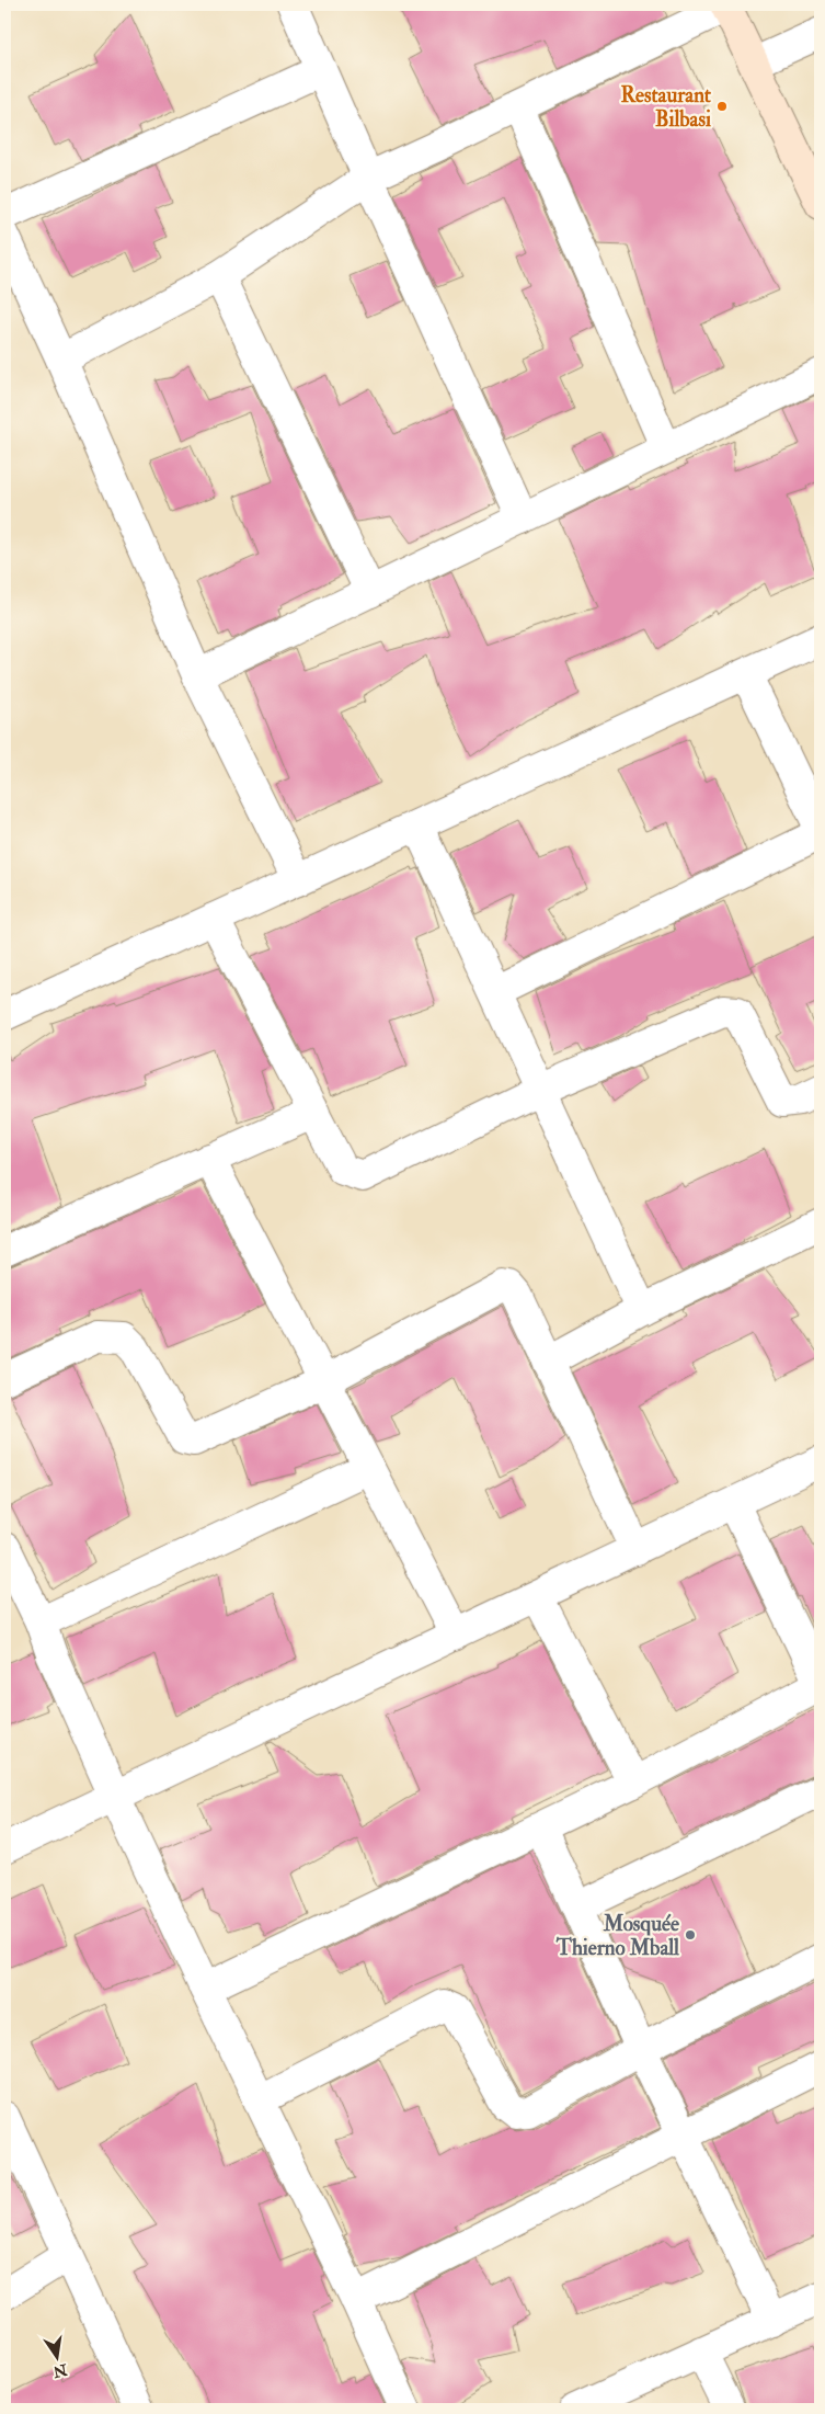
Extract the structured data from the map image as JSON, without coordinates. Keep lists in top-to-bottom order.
{
  "places": ["Restaurant Bilbasi", "Mosquée Thierno Mball"],
  "north": "bottom"
}
